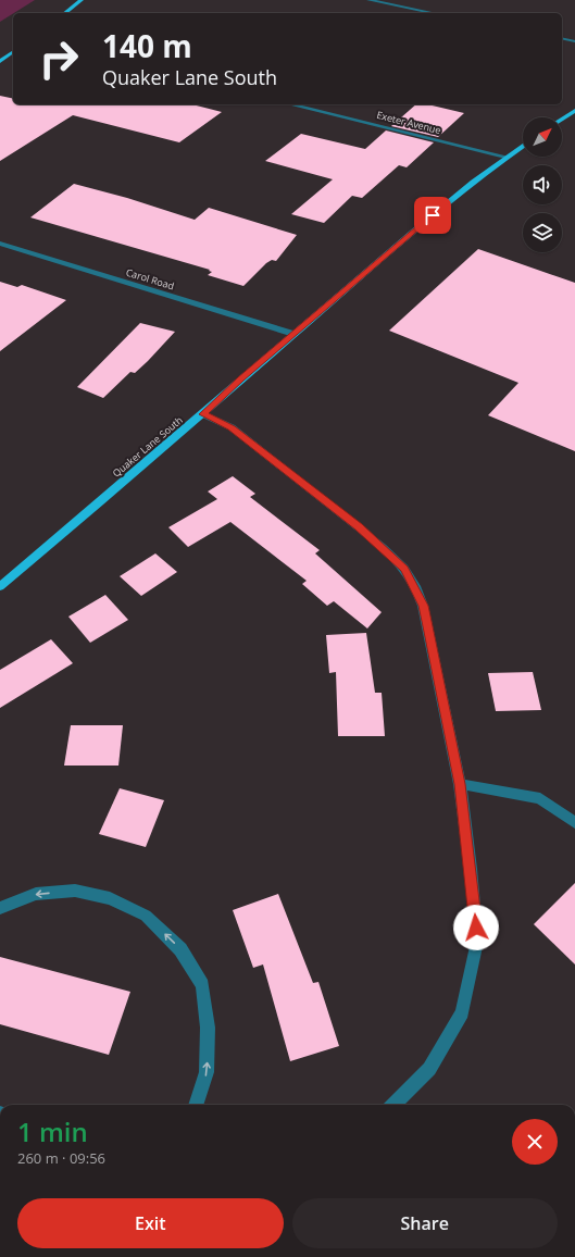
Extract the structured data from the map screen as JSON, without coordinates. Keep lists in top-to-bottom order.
{
  "streets": {
    "main road": ["Quaker Lane South"],
    "street": ["Exeter Avenue", "Carol Road"]
  },
  "crossings": [
    ["Exeter Avenue", "Quaker Lane South"],
    ["Carol Road", "Quaker Lane South"]
  ],
  "north": "top right",
  "page": {
    "turn": ["140 m", "Quaker Lane South"],
    "heading": ["1 min", "260 m · 09:56"],
    "buttons": ["Exit", "Share"]
  }
}
